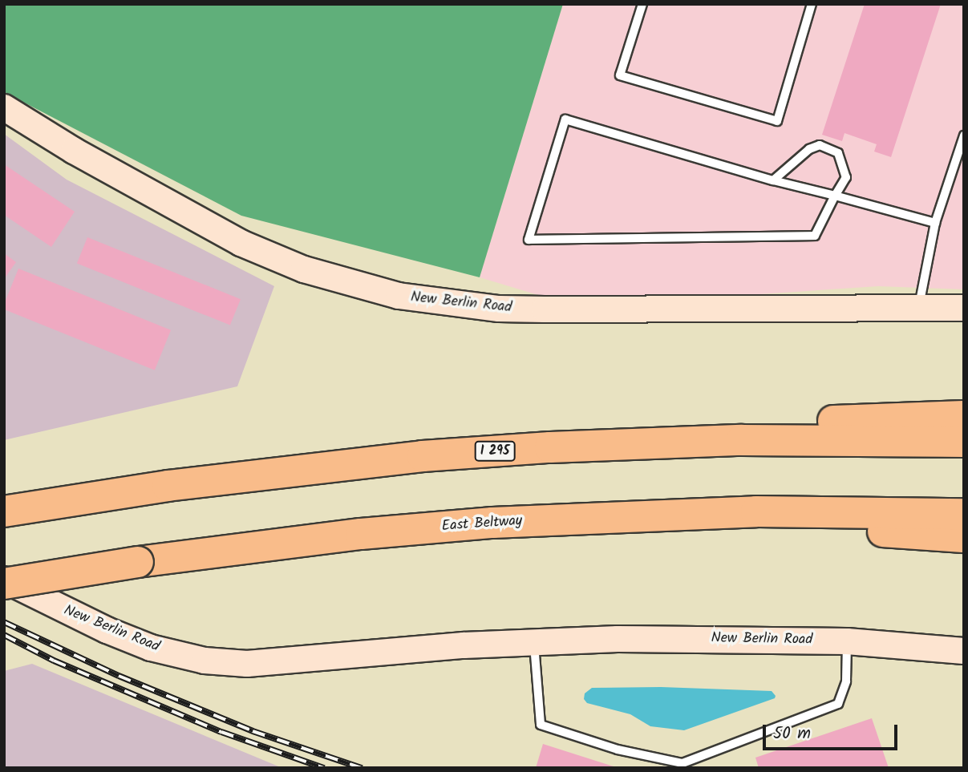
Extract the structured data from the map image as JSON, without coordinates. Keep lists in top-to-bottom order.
{
  "streets": {
    "highway": ["I 295", "East Beltway"],
    "street": ["New Berlin Road"]
  },
  "crossings": [
    ["New Berlin Road", "East Beltway"]
  ],
  "scale_bar": "50 m"
}
